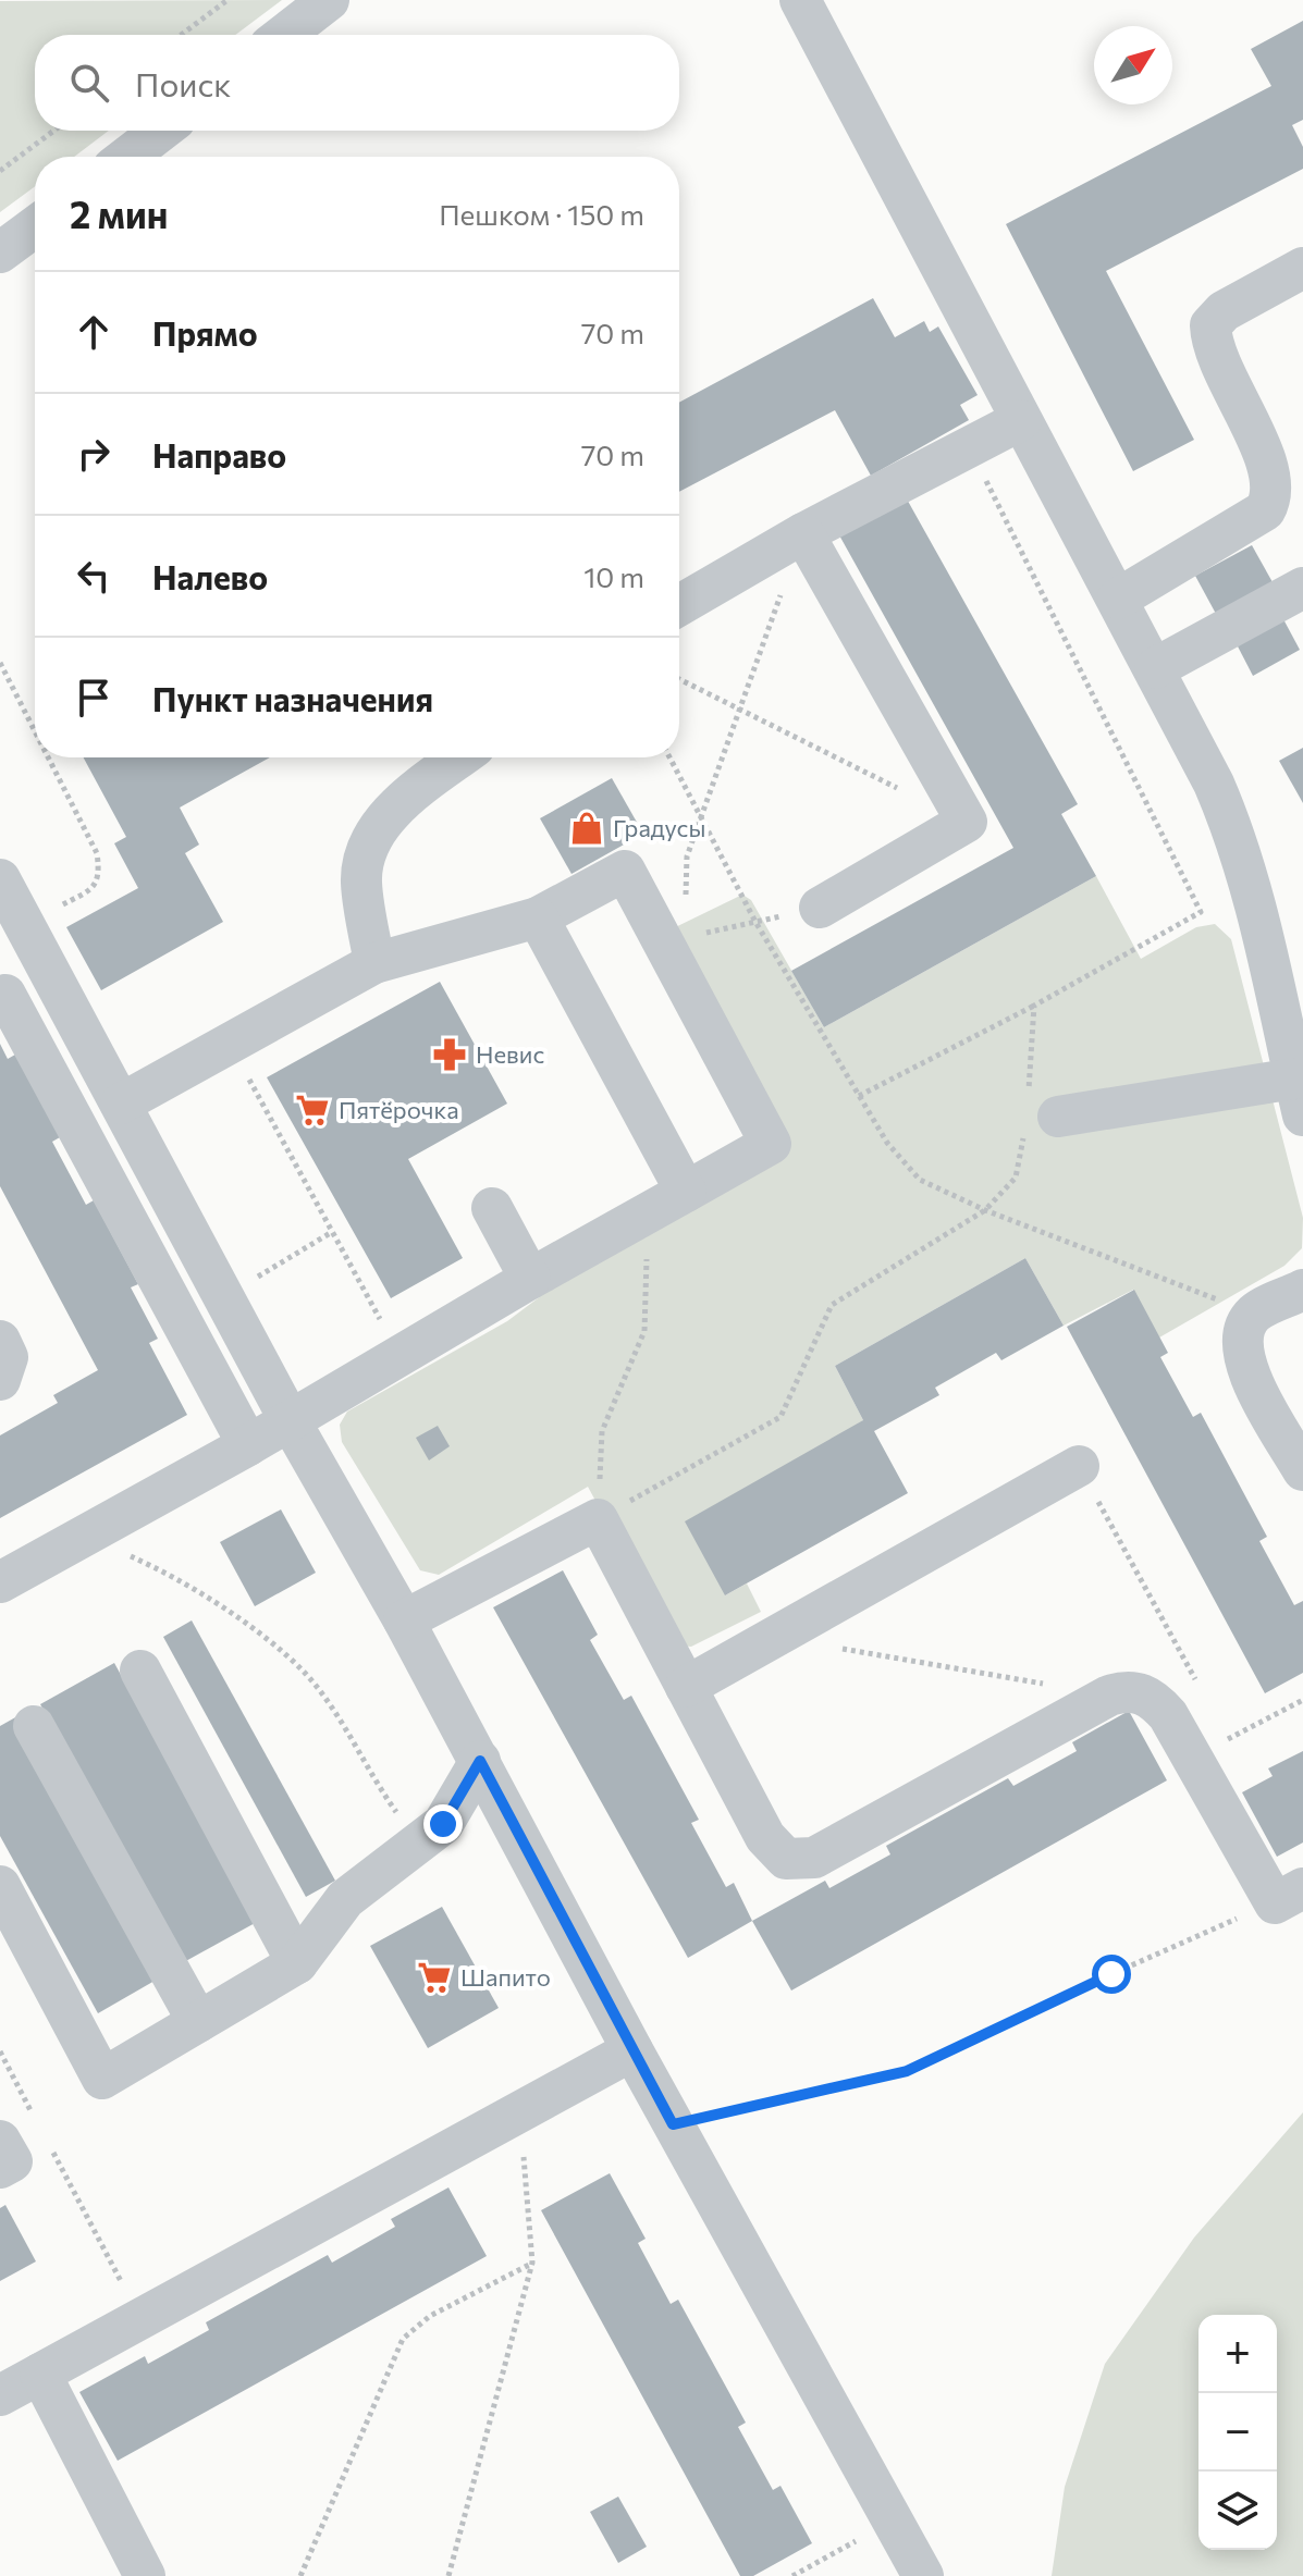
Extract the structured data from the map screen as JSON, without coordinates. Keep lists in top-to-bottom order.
{
  "places": {
    "shop": ["Градусы"],
    "pharmacy": ["Невис"],
    "supermarket": ["Пятёрочка", "Шапито"]
  },
  "north": "top right",
  "page": {
    "search": "Поиск",
    "heading": ["2 мин", "Пешком · 150 m"],
    "list": [
      ["Прямо", "70 m"],
      ["Направо", "70 m"],
      ["Налево", "10 m"],
      "Пункт назначения"
    ],
    "map_buttons": ["+", "−"]
  }
}
